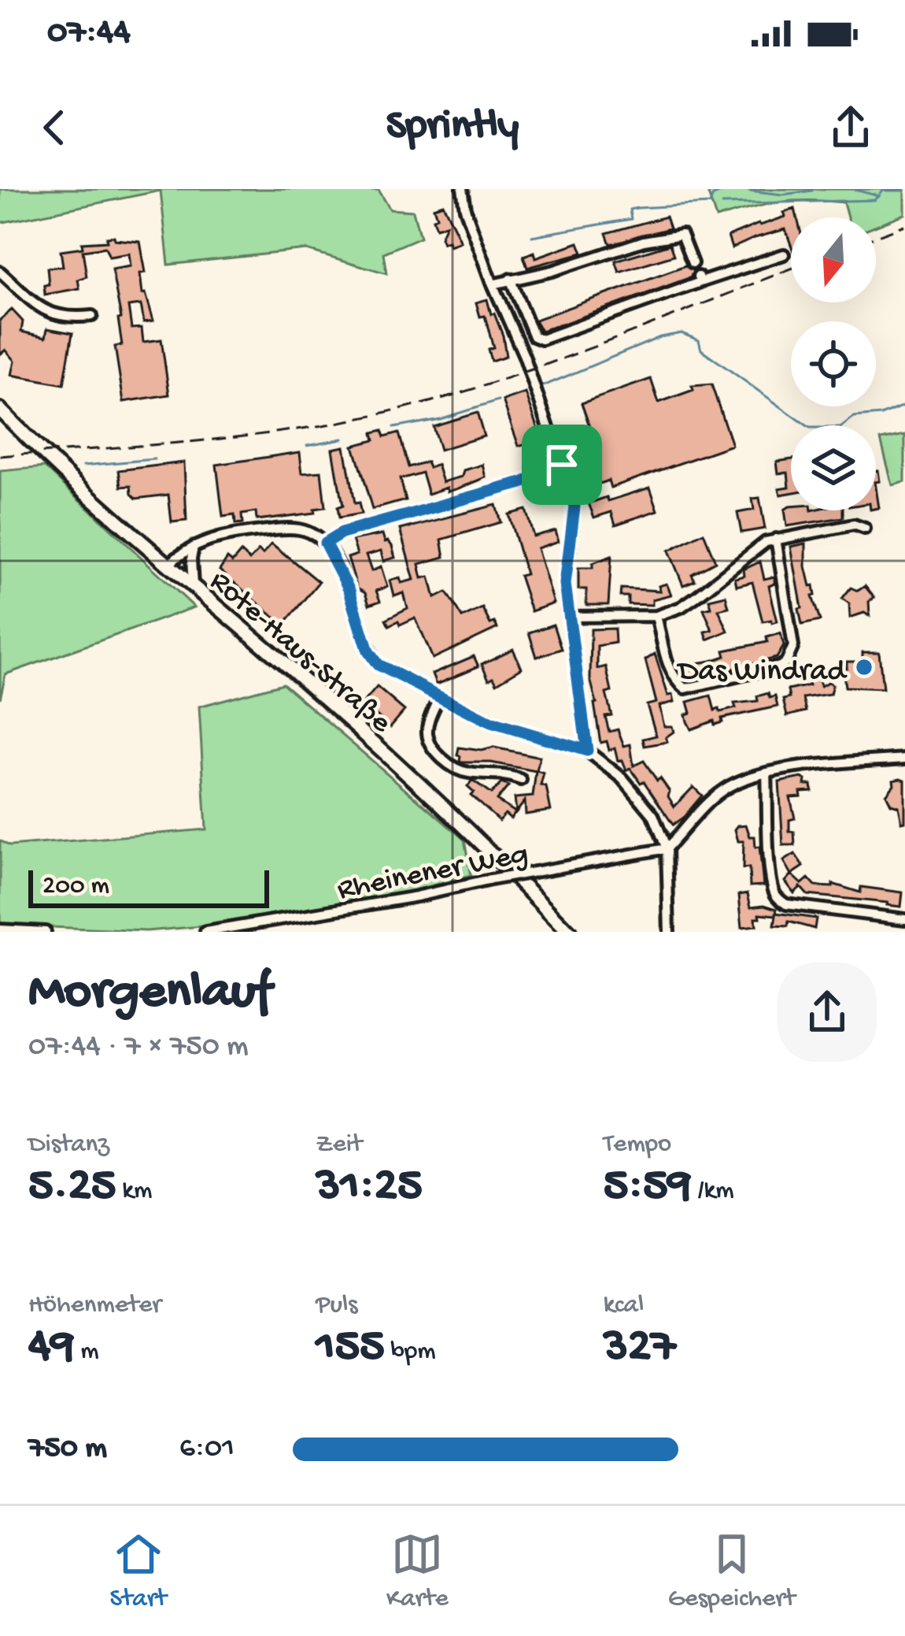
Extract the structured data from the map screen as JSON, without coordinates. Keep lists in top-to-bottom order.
{
  "streets": {
    "main road": ["Rote-Haus-Straße"],
    "street": ["Rheinener Weg"]
  },
  "places": ["Das Windrad"],
  "scale_bar": "200 m",
  "north": "bottom",
  "page": {
    "status": "07:44",
    "header": "Sprintly",
    "scale": "200 m",
    "heading": ["Morgenlauf", "07:44 · 7 × 750 m"],
    "stats": [
      ["Distanz", "5.25 km"],
      ["Zeit", "31:25"],
      ["Tempo", "5:59 /km"],
      ["Höhenmeter", "49 m"],
      ["Puls", "155 bpm"],
      ["kcal", "327"]
    ],
    "list": [
      {
        "name": "750 m",
        "note": "6:01"
      }
    ],
    "tabs": ["Start", "Karte", "Gespeichert"]
  }
}
